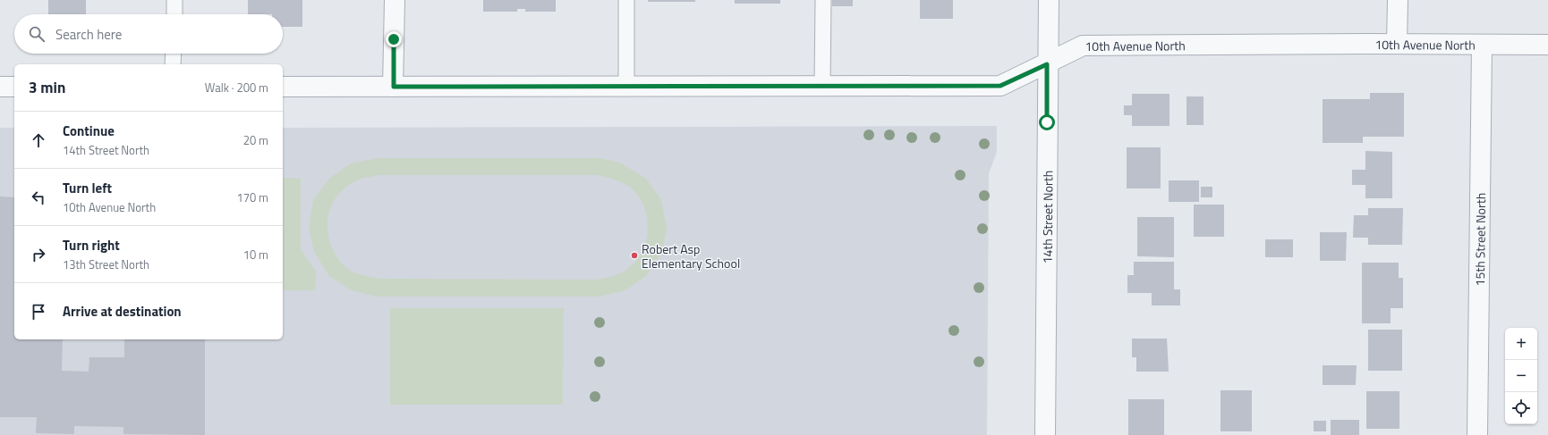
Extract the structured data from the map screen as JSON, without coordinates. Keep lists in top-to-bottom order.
{
  "streets": {
    "street": ["10th Avenue North", "14th Street North", "15th Street North"]
  },
  "crossings": [
    ["10th Avenue North", "14th Street North"],
    ["10th Avenue North", "15th Street North"]
  ],
  "places": ["Robert Asp Elementary School"],
  "page": {
    "search": "Search here",
    "heading": ["3 min", "Walk · 200 m"],
    "list": [
      ["Continue", "14th Street North", "20 m"],
      ["Turn left", "10th Avenue North", "170 m"],
      ["Turn right", "13th Street North", "10 m"],
      "Arrive at destination"
    ],
    "map_buttons": ["+", "−"]
  }
}
